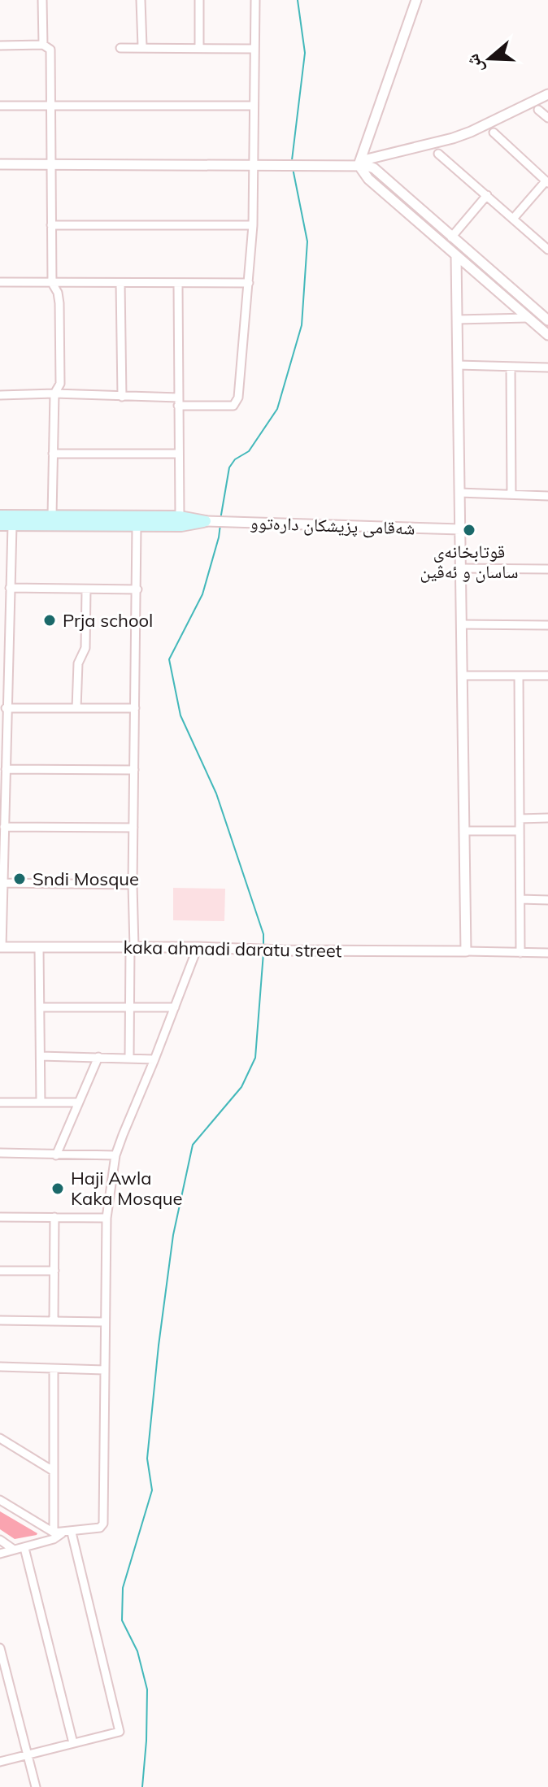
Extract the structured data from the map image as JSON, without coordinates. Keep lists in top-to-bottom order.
{
  "streets": {
    "main road": ["شەقامی پزیشکان دارەتوو"],
    "street": ["kaka ahmadi daratu street"]
  },
  "places": [
    "قوتابخانەی ساسان و ئەڤین",
    "Prja school",
    "Sndi Mosque",
    "Haji Awla Kaka Mosque"
  ],
  "north": "left"
}
